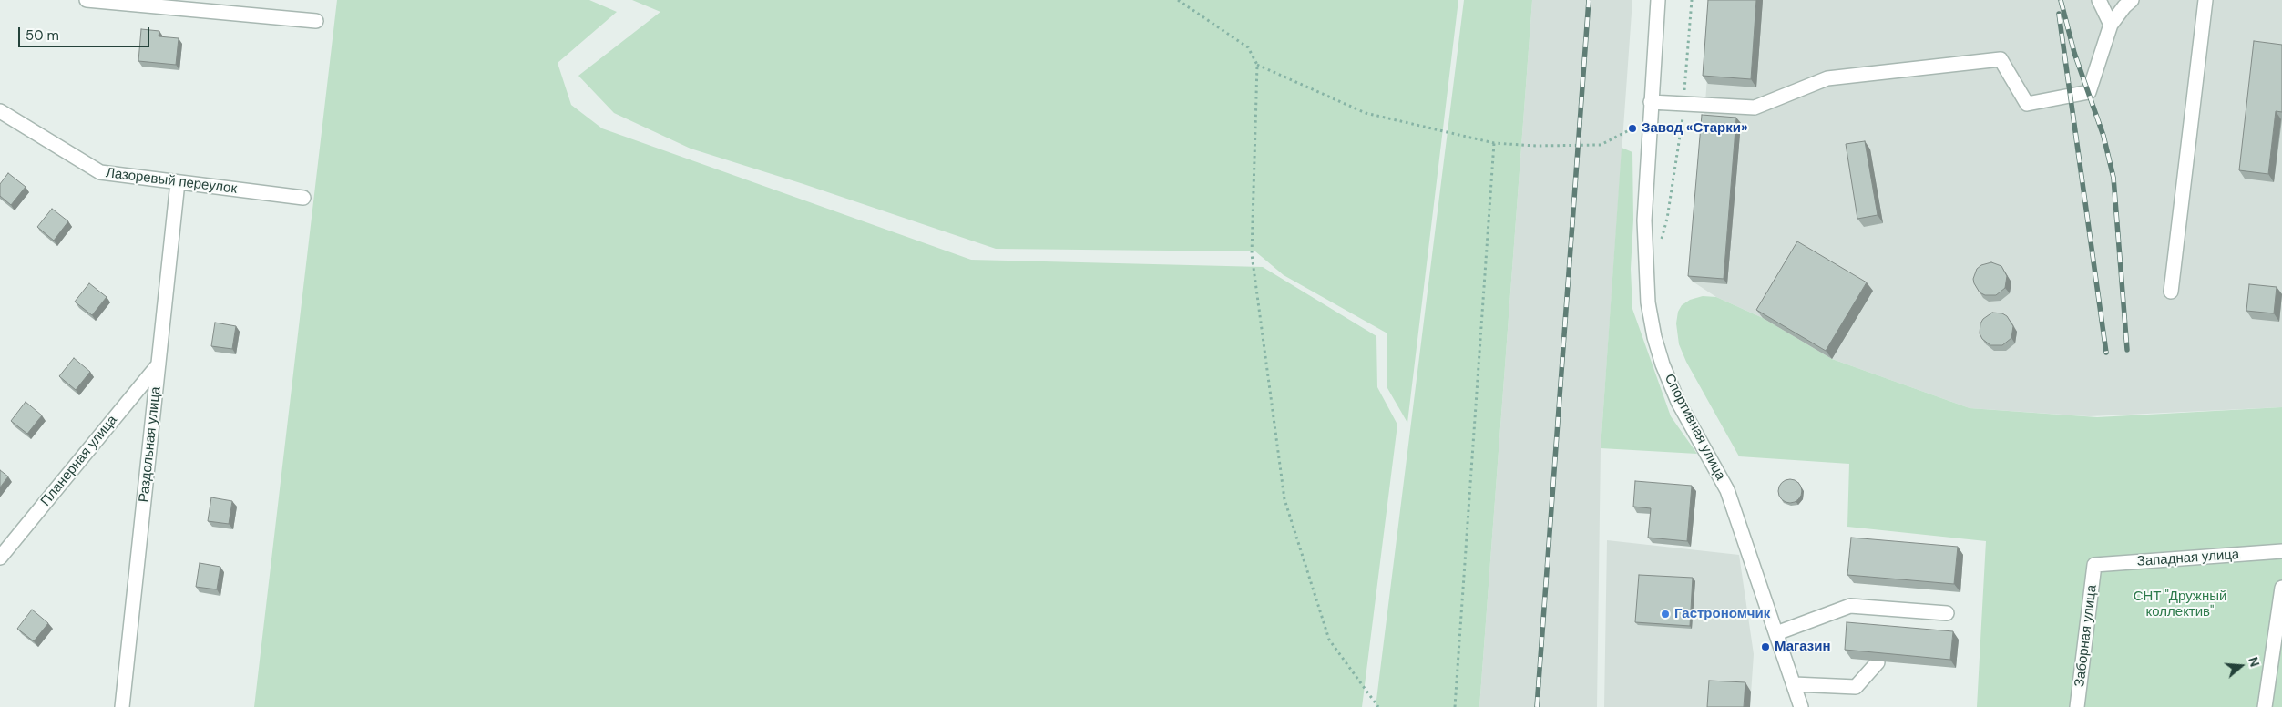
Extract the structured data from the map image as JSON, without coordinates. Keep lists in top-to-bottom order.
{
  "streets": {
    "street": [
      "Лазоревый переулок",
      "Спортивная улица",
      "Раздольная улица",
      "Планерная улица",
      "Западная улица",
      "Заборная улица"
    ]
  },
  "crossings": [
    ["Лазоревый переулок", "Раздольная улица"],
    ["Раздольная улица", "Планерная улица"],
    ["Западная улица", "Заборная улица"]
  ],
  "parks": ["СНТ \"Дружный коллектив\""],
  "places": ["Завод «Старки»", "Гастрономчик", "Магазин"],
  "scale_bar": "50 m",
  "north": "right"
}
